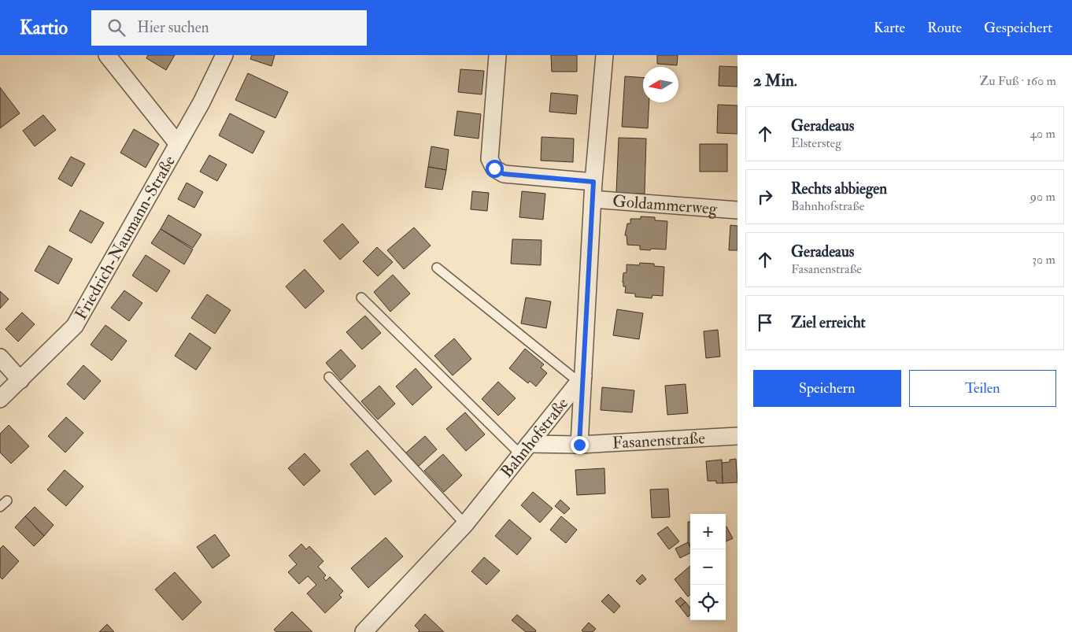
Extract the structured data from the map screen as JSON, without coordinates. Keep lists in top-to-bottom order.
{
  "streets": {
    "street": [
      "Goldammerweg",
      "Friedrich-Naumann-Straße",
      "Bahnhofstraße",
      "Fasanenstraße"
    ]
  },
  "crossings": [
    ["Bahnhofstraße", "Fasanenstraße"]
  ],
  "north": "left",
  "page": {
    "header": "Kartio",
    "search": "Hier suchen",
    "nav": ["Karte", "Route", "Gespeichert"],
    "heading": ["2 Min.", "Zu Fuß · 160 m"],
    "list": [
      ["Geradeaus", "Elstersteg", "40 m"],
      ["Rechts abbiegen", "Bahnhofstraße", "90 m"],
      ["Geradeaus", "Fasanenstraße", "30 m"],
      "Ziel erreicht"
    ],
    "buttons": ["Speichern", "Teilen"],
    "map_buttons": ["+", "−"]
  }
}
